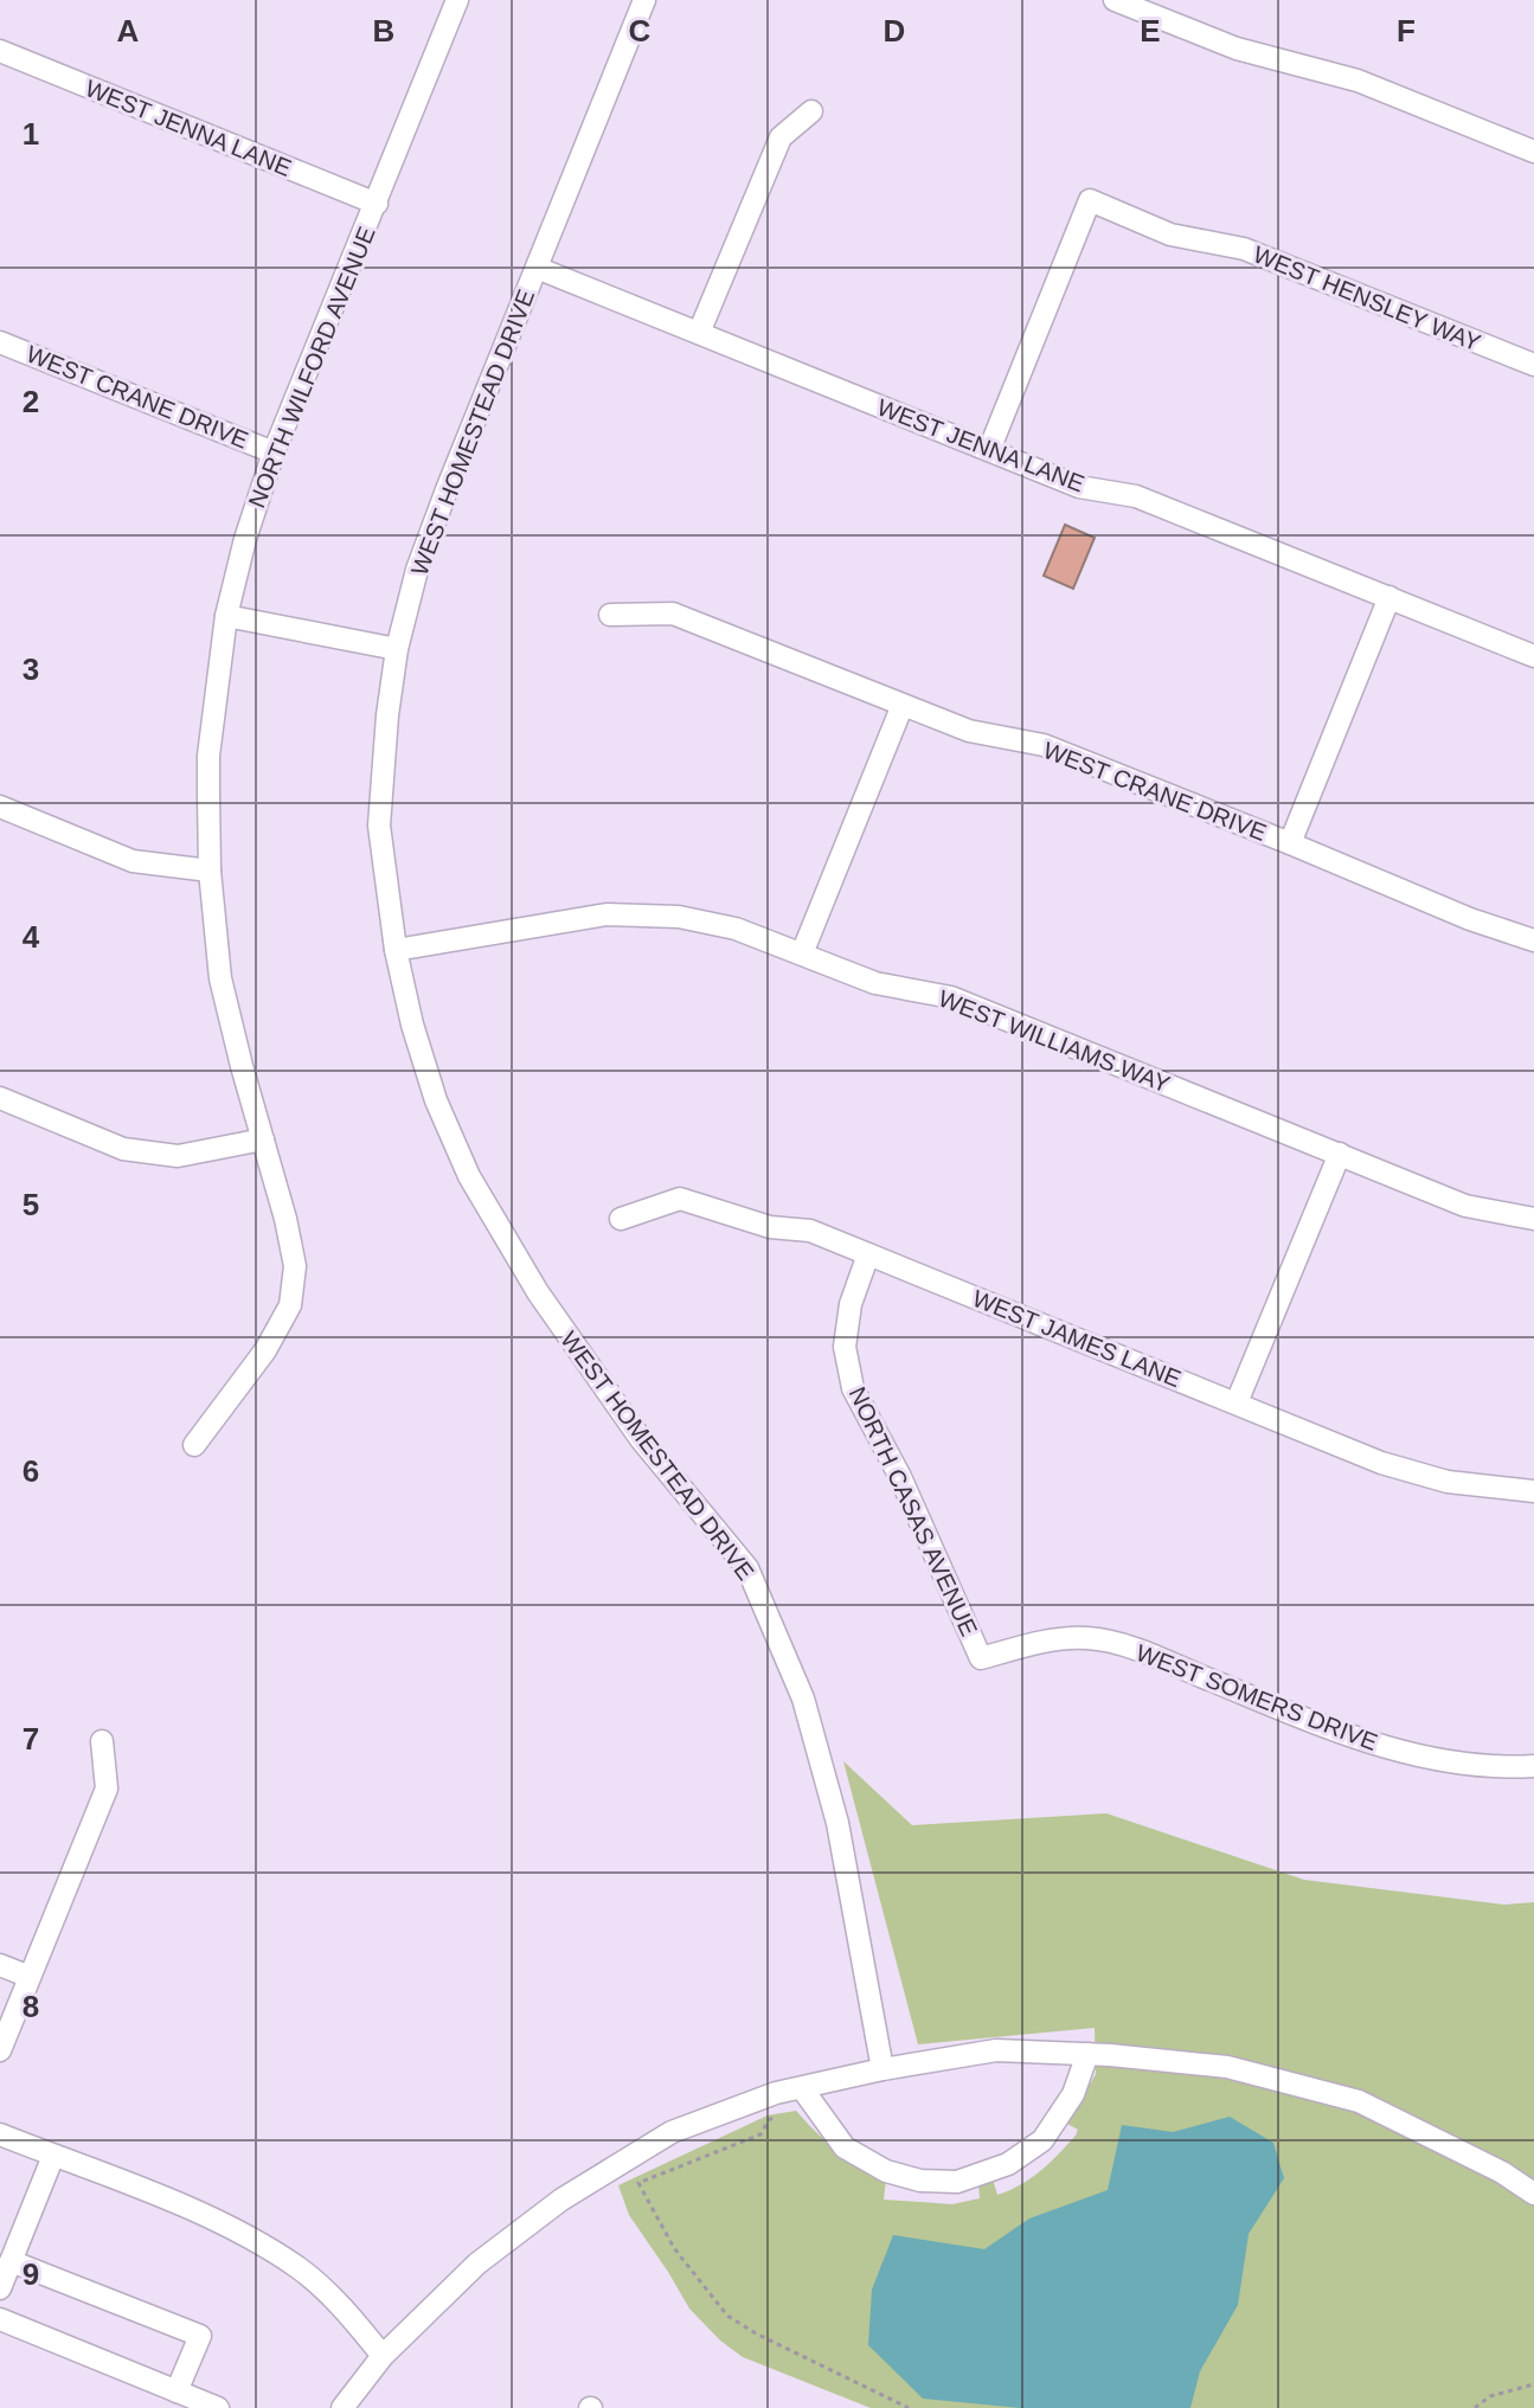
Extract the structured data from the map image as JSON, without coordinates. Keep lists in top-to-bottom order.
{
  "streets": {
    "street": [
      "WEST JENNA LANE",
      "WEST HENSLEY WAY",
      "NORTH WILFORD AVENUE",
      "WEST CRANE DRIVE",
      "WEST HOMESTEAD DRIVE",
      "WEST WILLIAMS WAY",
      "WEST JAMES LANE",
      "NORTH CASAS AVENUE",
      "WEST SOMERS DRIVE"
    ]
  },
  "crossings": [
    ["WEST JENNA LANE", "WEST HENSLEY WAY"],
    ["WEST JENNA LANE", "NORTH WILFORD AVENUE"],
    ["WEST JENNA LANE", "WEST HOMESTEAD DRIVE"],
    ["NORTH WILFORD AVENUE", "WEST CRANE DRIVE"],
    ["WEST HOMESTEAD DRIVE", "WEST WILLIAMS WAY"],
    ["WEST JAMES LANE", "NORTH CASAS AVENUE"],
    ["NORTH CASAS AVENUE", "WEST SOMERS DRIVE"]
  ],
  "grid": {
    "columns": [
      "A",
      "B",
      "C",
      "D",
      "E",
      "F"
    ],
    "rows": [
      "1",
      "2",
      "3",
      "4",
      "5",
      "6",
      "7",
      "8",
      "9"
    ]
  }
}
